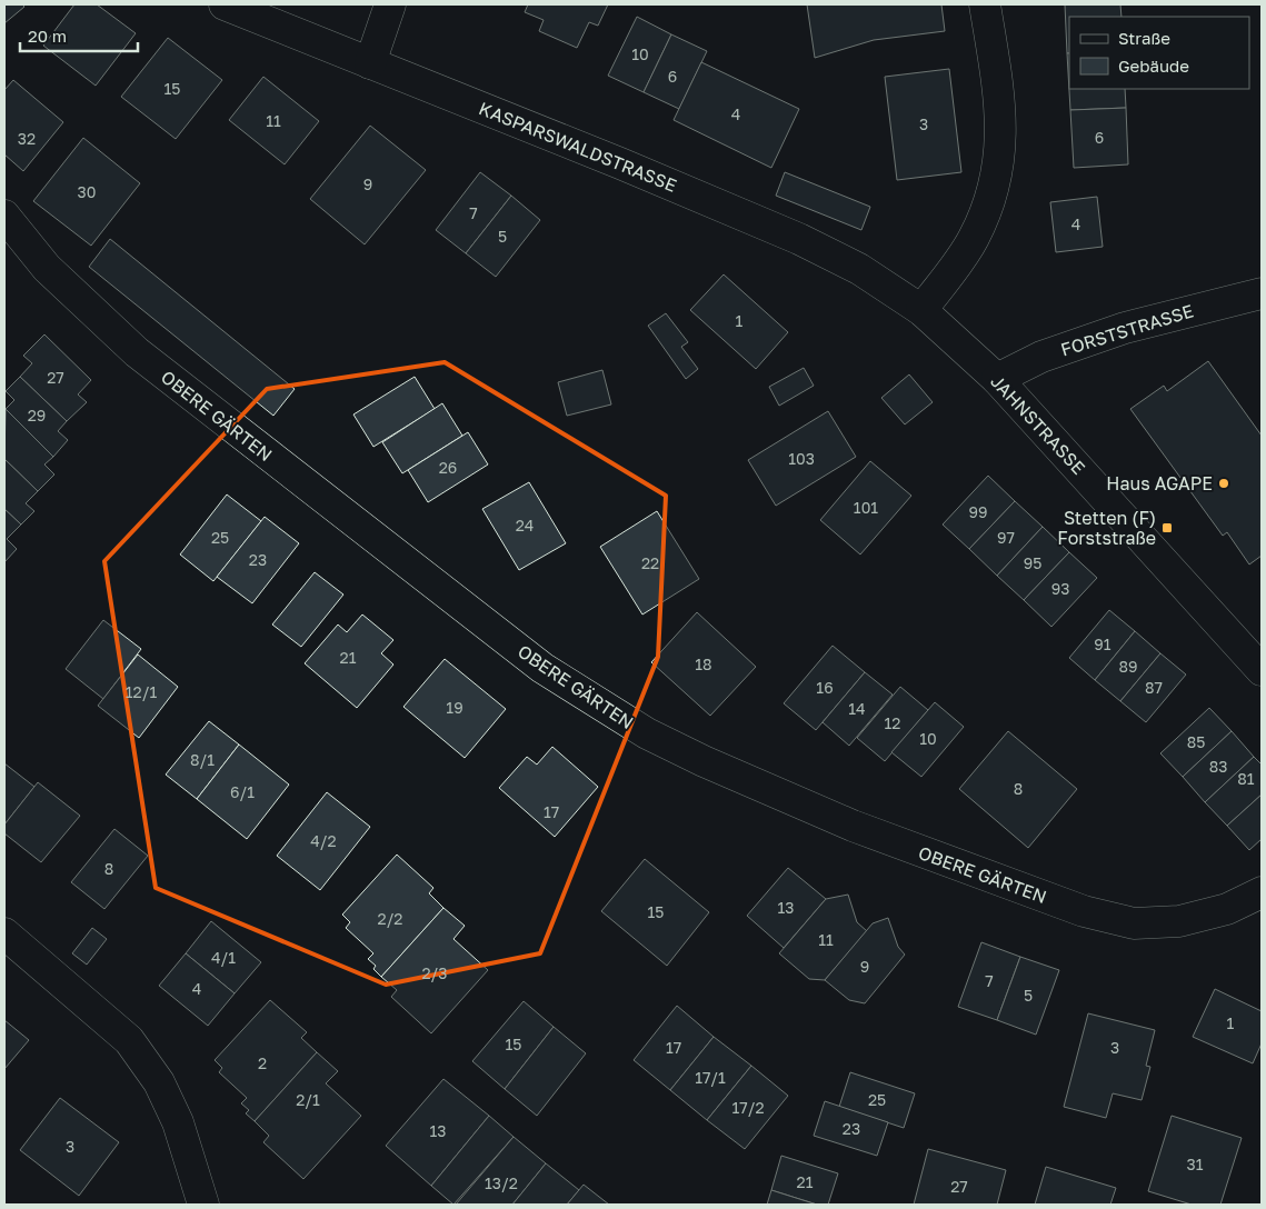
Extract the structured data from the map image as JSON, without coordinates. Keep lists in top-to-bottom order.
{
  "streets": {
    "street": [
      "KASPARSWALDSTRASSE",
      "FORSTSTRASSE",
      "OBERE GÄRTEN",
      "JAHNSTRASSE"
    ]
  },
  "crossings": [
    ["KASPARSWALDSTRASSE", "JAHNSTRASSE"],
    ["FORSTSTRASSE", "JAHNSTRASSE"]
  ],
  "places": {
    "other": ["Haus AGAPE"],
    "transit": ["Stetten (F) Forststraße"]
  },
  "house_numbers": [
    "10",
    "6",
    "15",
    "4",
    "11",
    "3",
    "6",
    "32",
    "9",
    "30",
    "7",
    "4",
    "5",
    "1",
    "27",
    "29",
    "103",
    "26",
    "101",
    "99",
    "24",
    "25",
    "97",
    "23",
    "22",
    "95",
    "93",
    "91",
    "21",
    "18",
    "89",
    "16",
    "87",
    "12/1",
    "19",
    "14",
    "12",
    "10",
    "85",
    "8/1",
    "83",
    "81",
    "8",
    "6/1",
    "17",
    "4/2",
    "8",
    "13",
    "15",
    "2/2",
    "11",
    "4/1",
    "9",
    "2/3",
    "7",
    "4",
    "5",
    "1",
    "15",
    "17",
    "3",
    "2",
    "17/1",
    "2/1",
    "25",
    "17/2",
    "23",
    "13",
    "3",
    "31",
    "21",
    "13/2",
    "27"
  ],
  "legend": ["Straße", "Gebäude"],
  "scale_bar": "20 m"
}
